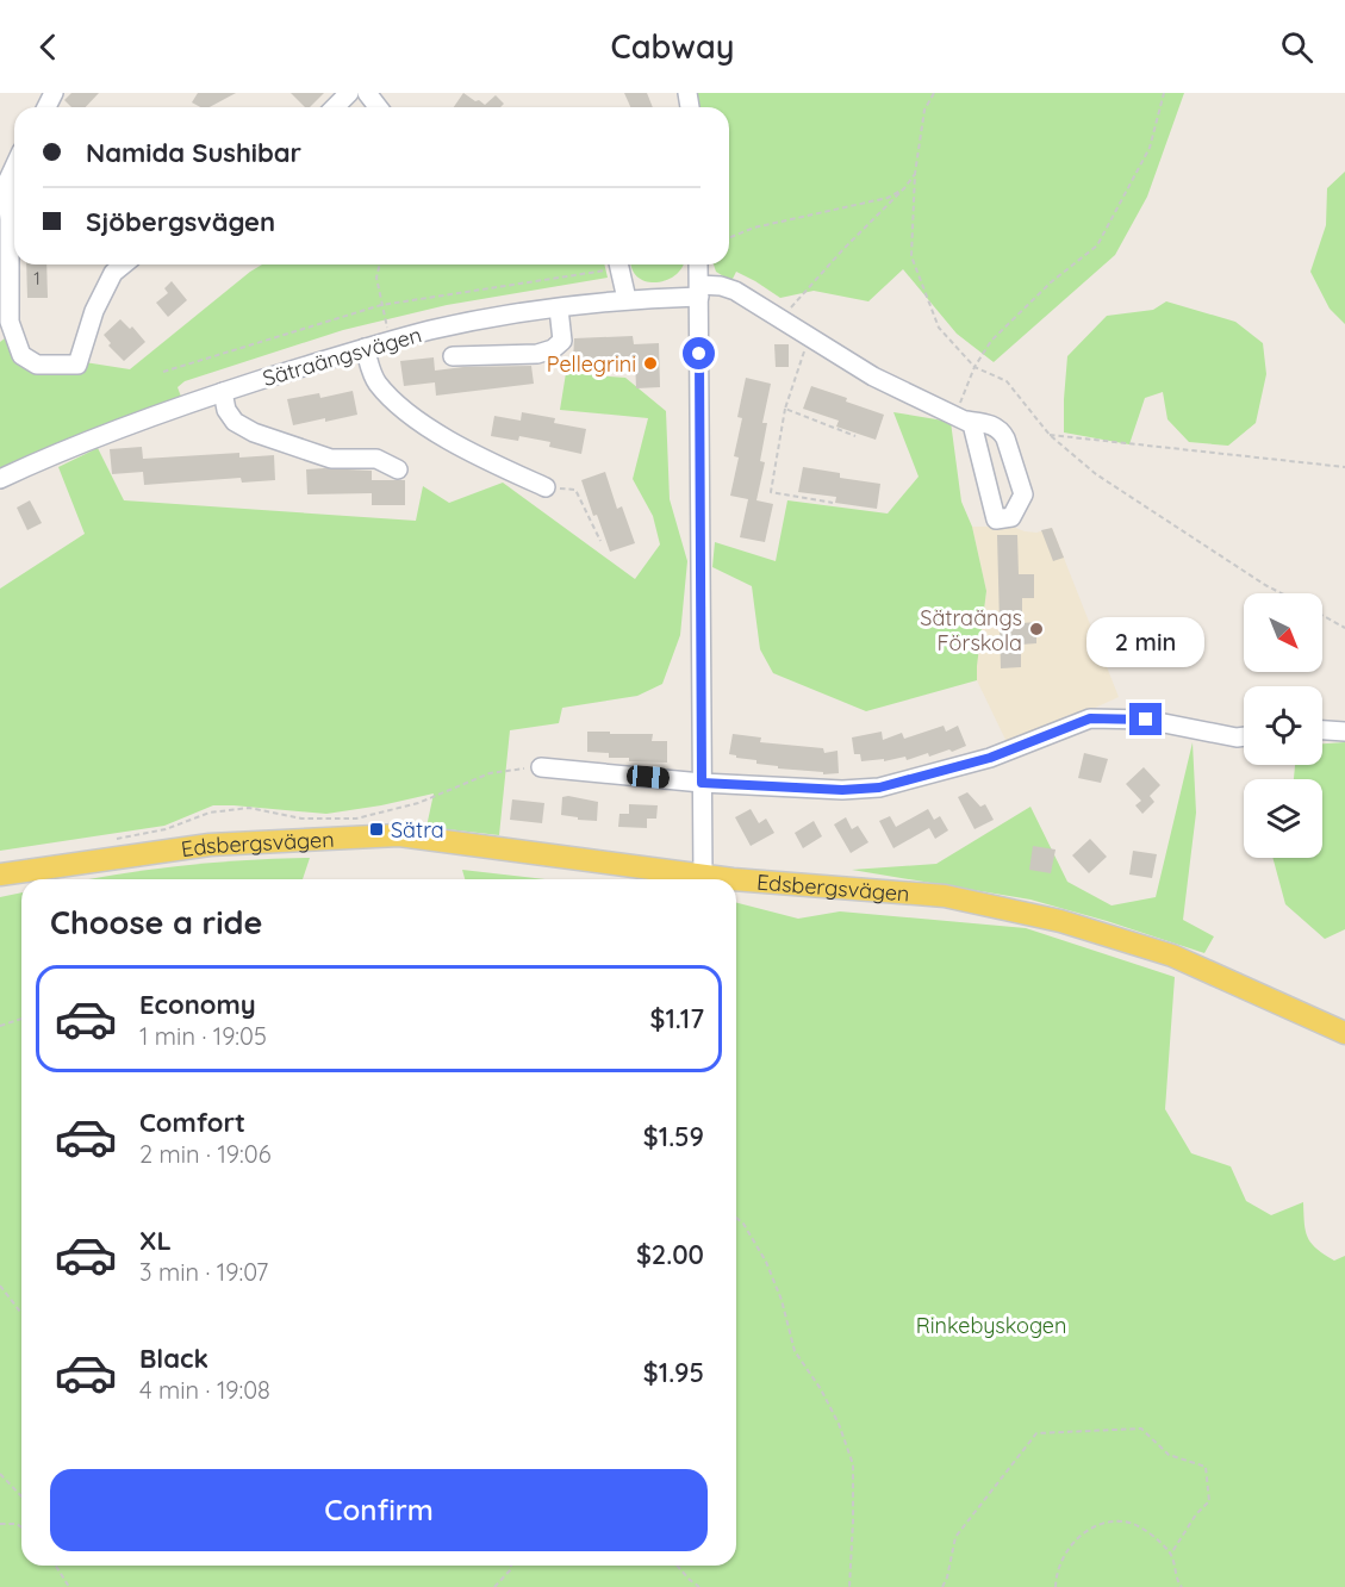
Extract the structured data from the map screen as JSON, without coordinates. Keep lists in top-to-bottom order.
{
  "streets": {
    "main road": ["Edsbergsvägen"],
    "street": ["Sätraängsvägen"]
  },
  "parks": ["Rinkebyskogen"],
  "places": {
    "other": ["Pellegrini", "Sätraängs Förskola"],
    "transit": ["Sätra"]
  },
  "house_numbers": ["1"],
  "north": "bottom right",
  "page": {
    "header": "Cabway",
    "banner": ["Namida Sushibar", "Sjöbergsvägen"],
    "bubble": "2 min",
    "heading": "Choose a ride",
    "list": [
      {
        "name": "Economy",
        "note": "1 min · 19:05",
        "value": "$1.17"
      },
      {
        "name": "Comfort",
        "note": "2 min · 19:06",
        "value": "$1.59"
      },
      {
        "name": "XL",
        "note": "3 min · 19:07",
        "value": "$2.00"
      },
      {
        "name": "Black",
        "note": "4 min · 19:08",
        "value": "$1.95"
      }
    ],
    "buttons": "Confirm"
  }
}
